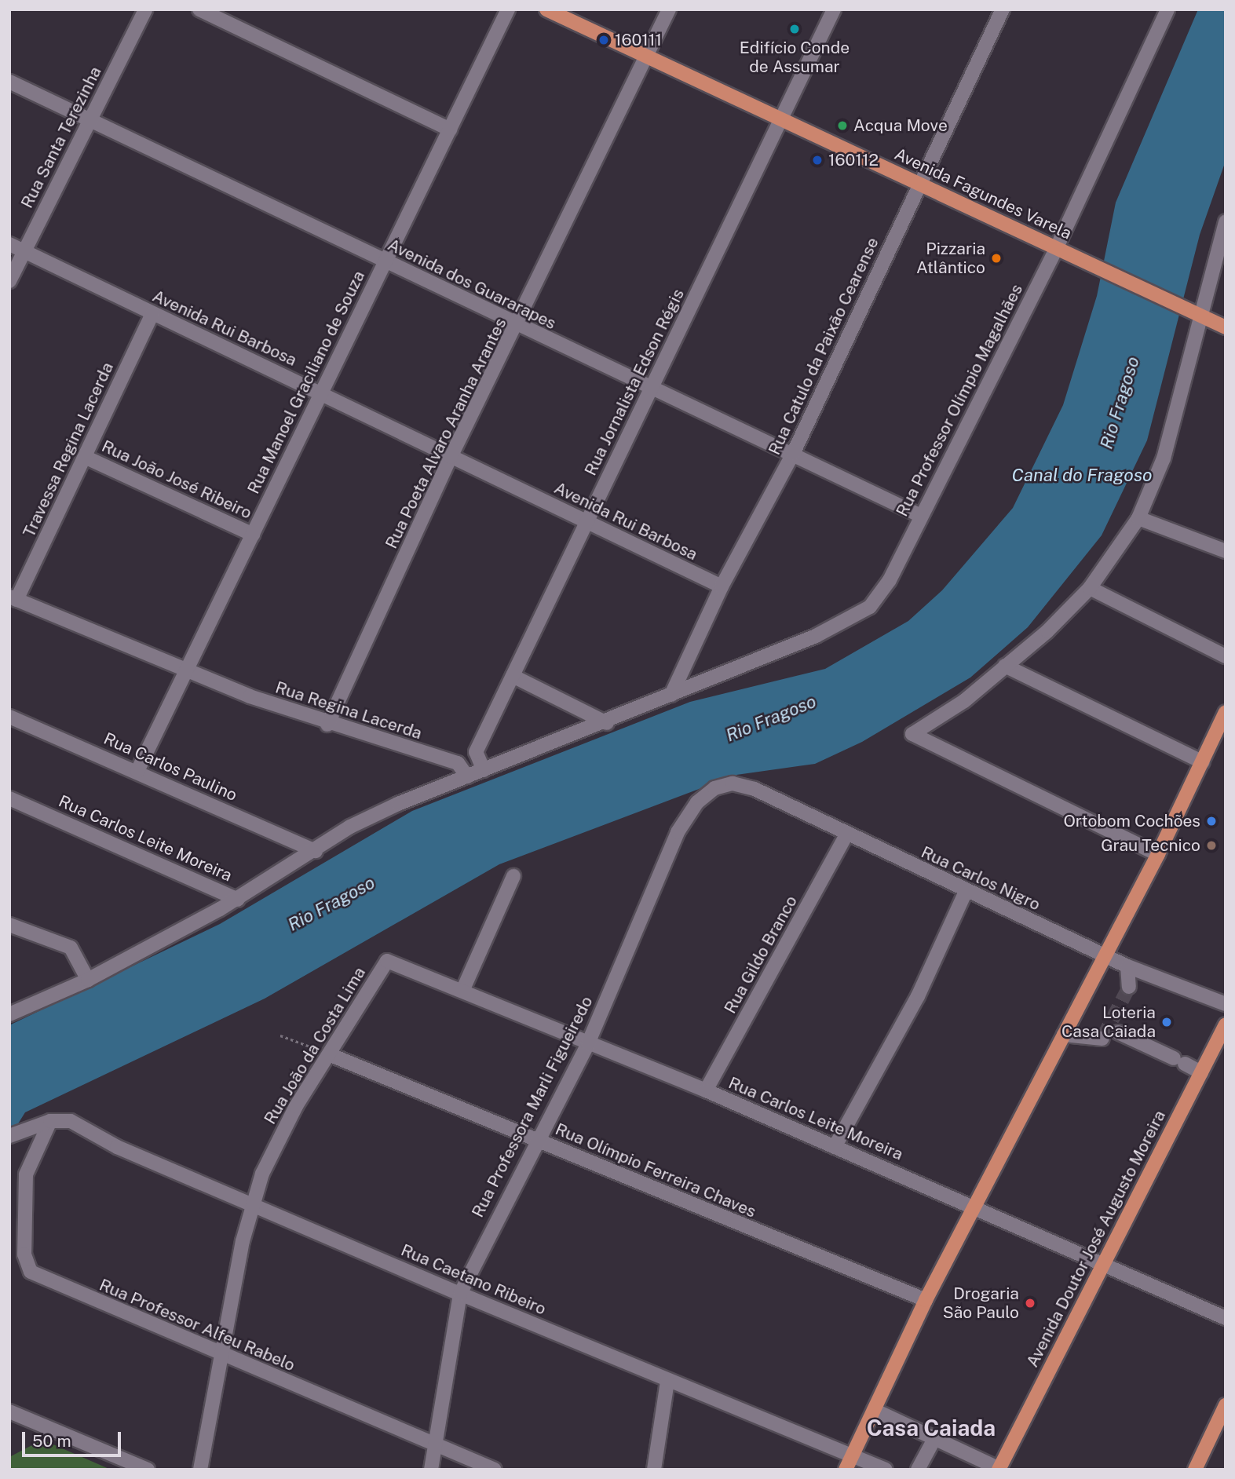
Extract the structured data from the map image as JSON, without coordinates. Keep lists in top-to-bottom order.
{
  "streets": {
    "main road": ["Avenida Fagundes Varela", "Avenida Doutor José Augusto Moreira"],
    "street": [
      "Rua Santa Terezinha",
      "Avenida dos Guararapes",
      "Avenida Rui Barbosa",
      "Rua Catulo da Paixão Cearense",
      "Rua Manoel Graciliano de Souza",
      "Rua Jornalista Edson Régis",
      "Rua Professor Olímpio Magalhães",
      "Rua Poeta Alvaro Aranha Arantes",
      "Travessa Regina Lacerda",
      "Rua João José Ribeiro",
      "Rua Regina Lacerda",
      "Rua Carlos Paulino",
      "Rua Carlos Leite Moreira",
      "Rua Carlos Nigro",
      "Rua Gildo Branco",
      "Rua João da Costa Lima",
      "Rua Professora Marli Figueiredo",
      "Rua Olímpio Ferreira Chaves",
      "Rua Caetano Ribeiro",
      "Rua Professor Alfeu Rabelo"
    ]
  },
  "crossings": [
    ["Rua Santa Terezinha", "Avenida dos Guararapes"],
    ["Rua Santa Terezinha", "Avenida Rui Barbosa"],
    ["Avenida Fagundes Varela", "Rua Catulo da Paixão Cearense"],
    ["Avenida Fagundes Varela", "Rua Jornalista Edson Régis"],
    ["Avenida Fagundes Varela", "Rua Professor Olímpio Magalhães"],
    ["Avenida Fagundes Varela", "Rua Poeta Alvaro Aranha Arantes"],
    ["Avenida dos Guararapes", "Rua Catulo da Paixão Cearense"],
    ["Avenida dos Guararapes", "Rua Manoel Graciliano de Souza"],
    ["Avenida dos Guararapes", "Rua Jornalista Edson Régis"],
    ["Avenida dos Guararapes", "Rua Professor Olímpio Magalhães"],
    ["Avenida dos Guararapes", "Rua Poeta Alvaro Aranha Arantes"],
    ["Avenida Rui Barbosa", "Rua Catulo da Paixão Cearense"],
    ["Avenida Rui Barbosa", "Rua Manoel Graciliano de Souza"],
    ["Avenida Rui Barbosa", "Rua Jornalista Edson Régis"],
    ["Avenida Rui Barbosa", "Rua Poeta Alvaro Aranha Arantes"],
    ["Avenida Rui Barbosa", "Travessa Regina Lacerda"],
    ["Rua Catulo da Paixão Cearense", "Rua Professor Olímpio Magalhães"],
    ["Rua Manoel Graciliano de Souza", "Rua João José Ribeiro"],
    ["Rua Manoel Graciliano de Souza", "Rua Regina Lacerda"],
    ["Rua Manoel Graciliano de Souza", "Rua Carlos Paulino"],
    ["Rua Poeta Alvaro Aranha Arantes", "Rua Regina Lacerda"],
    ["Travessa Regina Lacerda", "Rua João José Ribeiro"],
    ["Travessa Regina Lacerda", "Rua Regina Lacerda"],
    ["Rua Regina Lacerda", "Rua Carlos Leite Moreira"],
    ["Rua Carlos Paulino", "Rua Carlos Leite Moreira"],
    ["Rua Carlos Leite Moreira", "Rua Gildo Branco"],
    ["Rua Carlos Leite Moreira", "Rua João da Costa Lima"],
    ["Rua Carlos Leite Moreira", "Rua Professora Marli Figueiredo"],
    ["Rua Carlos Leite Moreira", "Avenida Doutor José Augusto Moreira"],
    ["Rua Carlos Nigro", "Rua Gildo Branco"],
    ["Rua Carlos Nigro", "Rua Professora Marli Figueiredo"],
    ["Rua João da Costa Lima", "Rua Olímpio Ferreira Chaves"],
    ["Rua João da Costa Lima", "Rua Caetano Ribeiro"],
    ["Rua João da Costa Lima", "Rua Professor Alfeu Rabelo"],
    ["Rua Professora Marli Figueiredo", "Rua Olímpio Ferreira Chaves"],
    ["Rua Professora Marli Figueiredo", "Rua Caetano Ribeiro"],
    ["Rua Professora Marli Figueiredo", "Rua Professor Alfeu Rabelo"],
    ["Rua Caetano Ribeiro", "Rua Professor Alfeu Rabelo"]
  ],
  "districts": ["Casa Caiada"],
  "water": ["Rio Fragoso", "Canal do Fragoso"],
  "places": [
    "Edifício Conde de Assumar",
    "160111",
    "Acqua Move",
    "160112",
    "Pizzaria Atlântico",
    "Ortobom Cochões",
    "Grau Tecnico",
    "Loteria Casa Caiada",
    "Drogaria São Paulo"
  ],
  "scale_bar": "50 m"
}
